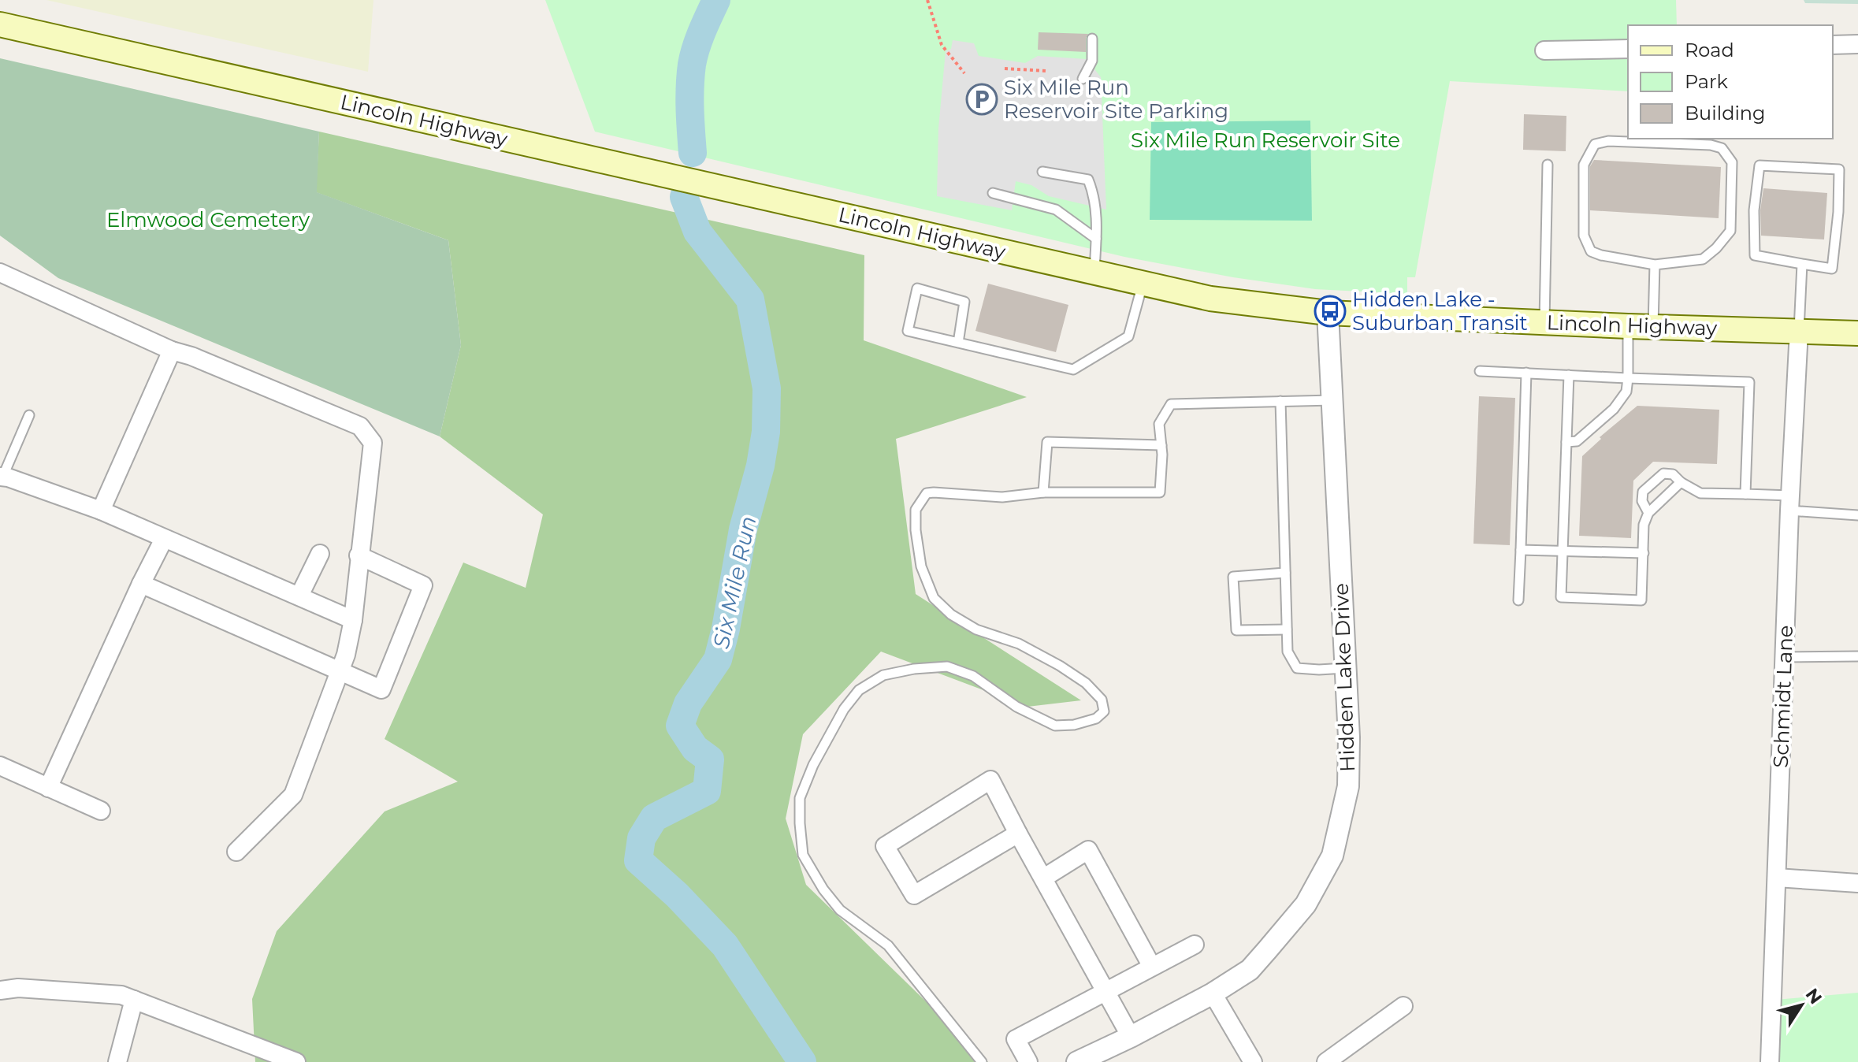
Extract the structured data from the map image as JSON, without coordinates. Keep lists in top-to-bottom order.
{
  "streets": {
    "main road": ["Lincoln Highway"],
    "street": ["Hidden Lake Drive", "Schmidt Lane"]
  },
  "crossings": [
    ["Lincoln Highway", "Hidden Lake Drive"],
    ["Lincoln Highway", "Schmidt Lane"]
  ],
  "water": ["Six Mile Run"],
  "parks": ["Six Mile Run Reservoir Site", "Elmwood Cemetery"],
  "places": {
    "parking": ["Six Mile Run Reservoir Site Parking"],
    "bus stop": ["Hidden Lake - Suburban Transit"]
  },
  "legend": ["Road", "Park", "Building"],
  "north": "top right"
}
